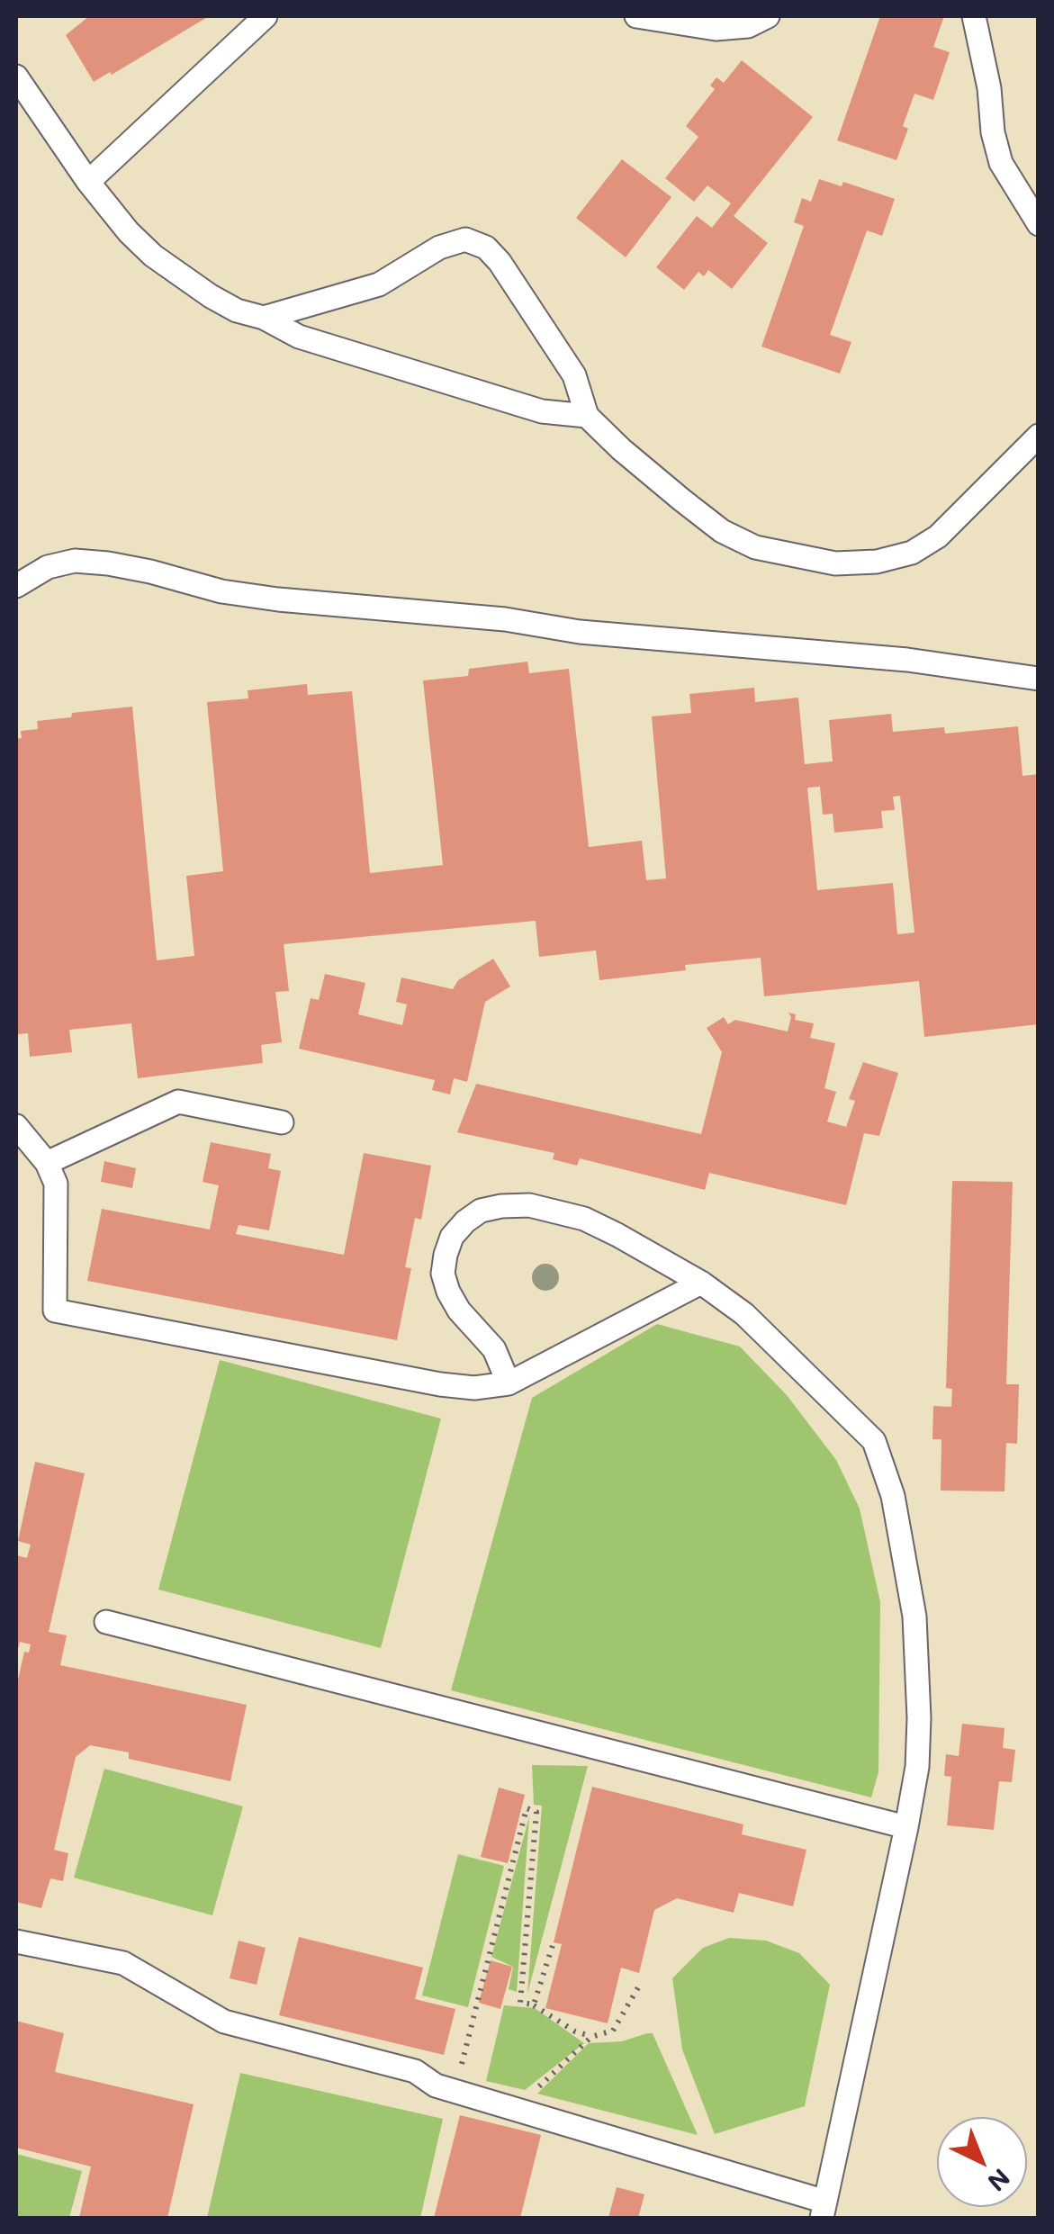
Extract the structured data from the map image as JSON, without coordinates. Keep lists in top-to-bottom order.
{
  "north": "bottom right"
}
